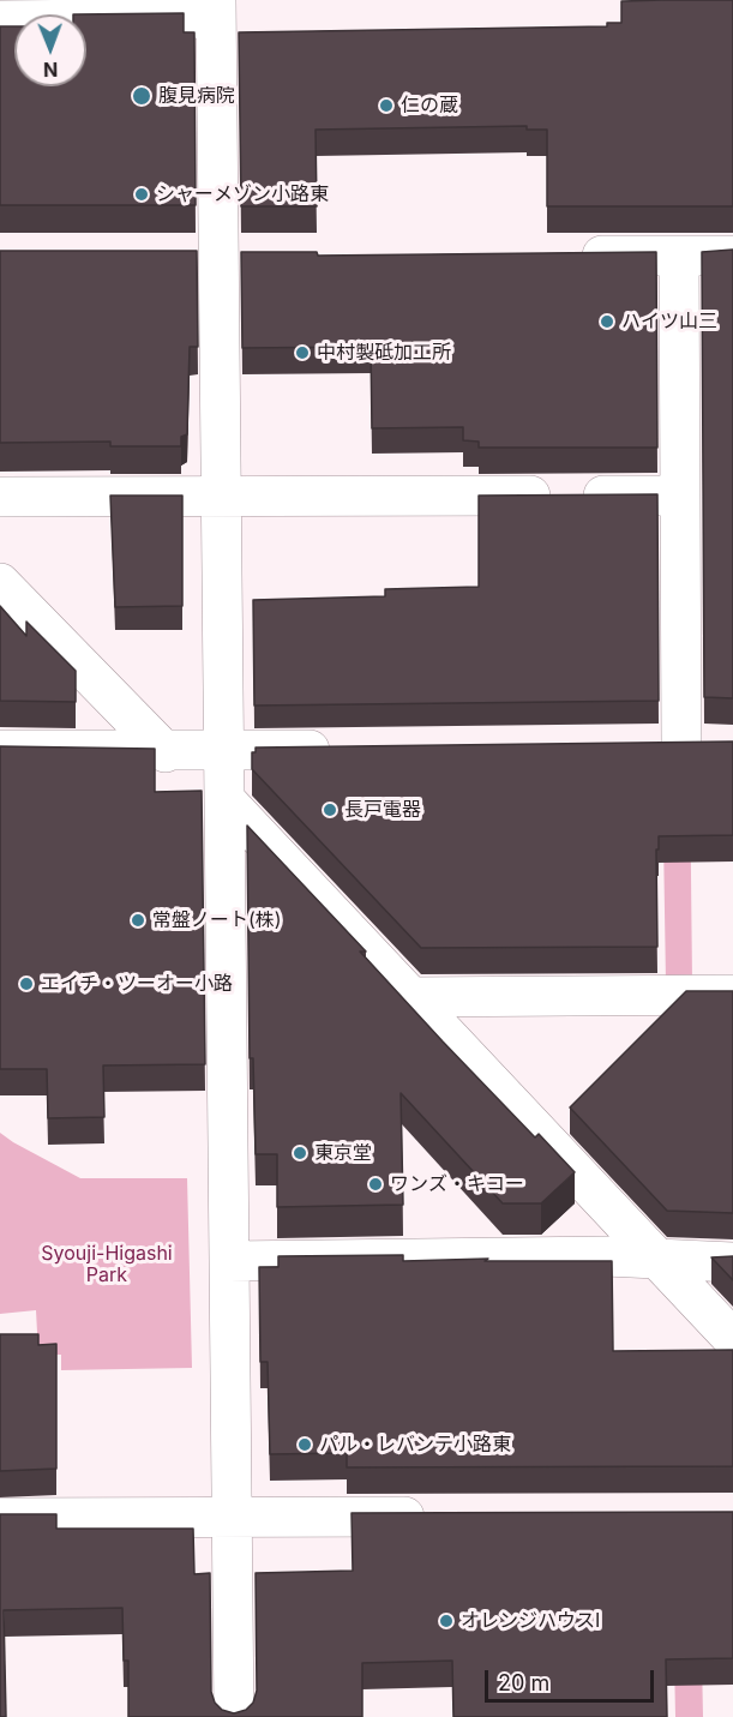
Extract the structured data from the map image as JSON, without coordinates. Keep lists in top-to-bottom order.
{
  "parks": ["Syouji-Higashi Park"],
  "places": [
    "腹見病院",
    "仁の蔵",
    "シャーメゾン小路東",
    "ハイツ山三",
    "中村製砥加工所",
    "長戸電器",
    "常盤ノート(株)",
    "エイチ・ツーオー小路",
    "東京堂",
    "ワンズ・キコー",
    "パル・レバンテ小路東",
    "オレンジハウスⅠ"
  ],
  "scale_bar": "20 m",
  "north": "bottom"
}
